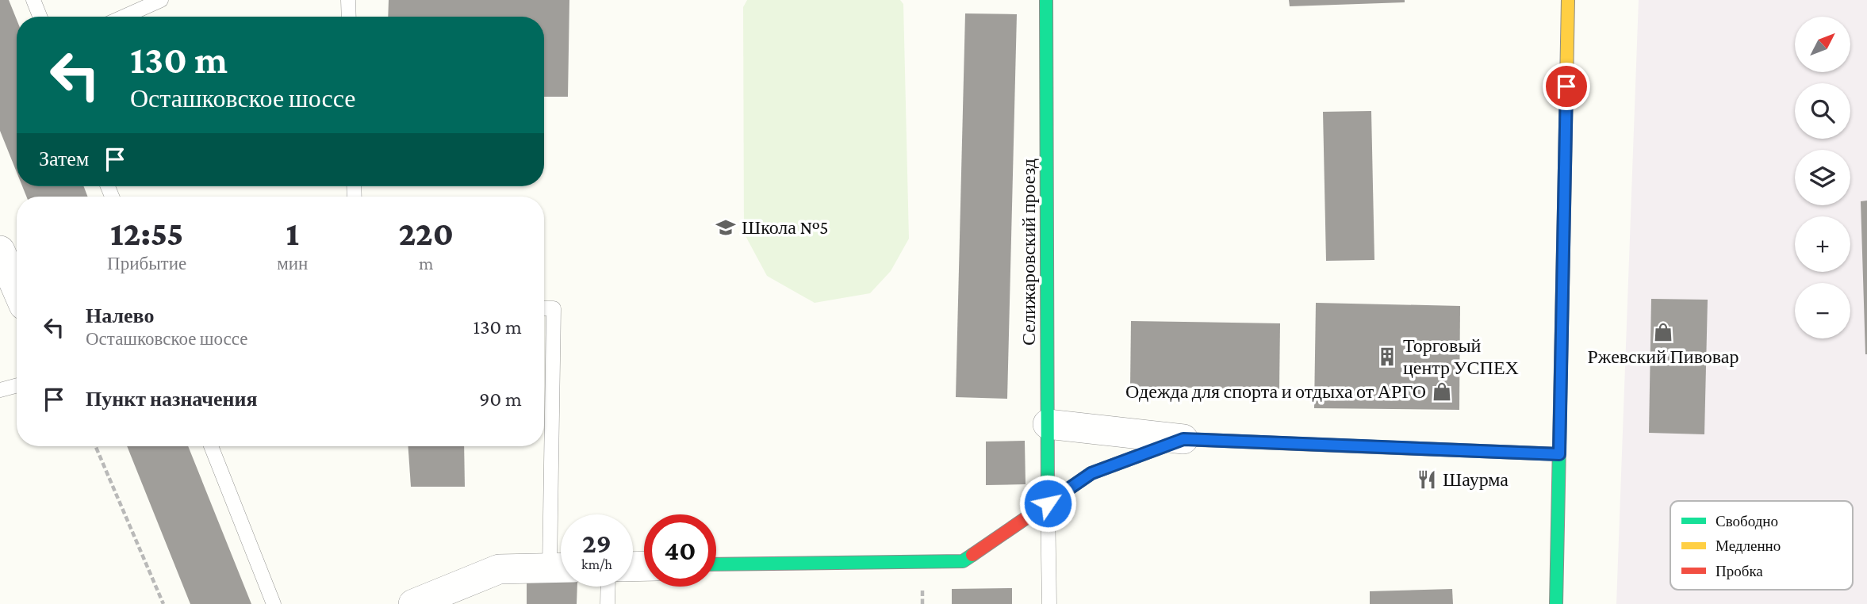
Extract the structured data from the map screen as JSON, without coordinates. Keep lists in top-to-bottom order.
{
  "streets": {
    "street": ["Селижаровский проезд"]
  },
  "places": {
    "school or university": ["Школа №5"],
    "shop": ["Ржевский Пивовар", "Одежда для спорта и отдыха от АРГО"],
    "building": ["Торговый центр УСПЕХ"],
    "restaurant": ["Шаурма"]
  },
  "legend": ["Свободно", "Медленно", "Пробка"],
  "north": "top right",
  "page": {
    "map_buttons": ["+", "−"],
    "turn": ["130 m", "Осташковское шоссе"],
    "then": "Затем",
    "eta": [
      "12:55",
      "Прибытие",
      "1",
      "мин",
      "220",
      "m"
    ],
    "list": [
      {
        "name": "Налево",
        "note": "Осташковское шоссе",
        "value": "130 m"
      },
      {
        "name": "Пункт назначения",
        "value": "90 m"
      }
    ],
    "speed": "29 km/h",
    "limit": "40"
  }
}
